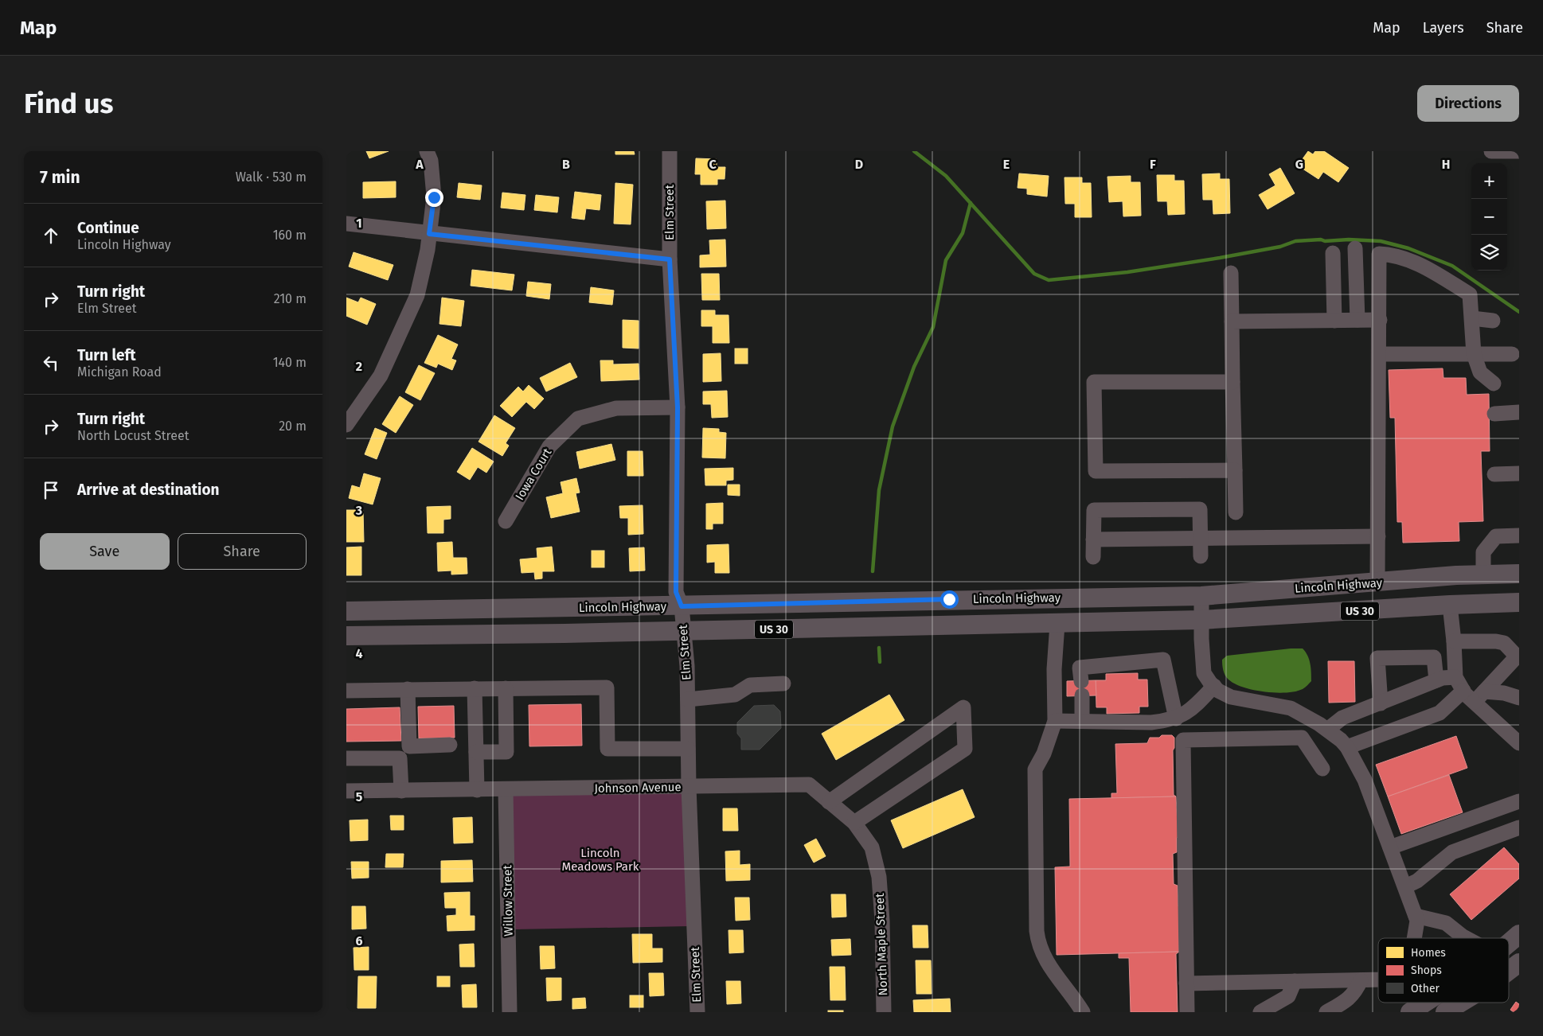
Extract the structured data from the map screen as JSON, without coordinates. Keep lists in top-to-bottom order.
{
  "streets": {
    "main road": ["Lincoln Highway", "US 30"],
    "street": [
      "Elm Street",
      "Iowa Court",
      "Johnson Avenue",
      "Willow Street",
      "North Maple Street"
    ]
  },
  "crossings": [
    ["Elm Street", "Iowa Court"],
    ["Elm Street", "Lincoln Highway"],
    ["Elm Street", "US 30"],
    ["Elm Street", "Johnson Avenue"],
    ["Johnson Avenue", "Willow Street"],
    ["Johnson Avenue", "North Maple Street"]
  ],
  "parks": ["Lincoln Meadows Park"],
  "legend": ["Homes", "Shops", "Other"],
  "page": {
    "header": "Map",
    "nav": ["Map", "Layers", "Share"],
    "buttons": [
      "Directions",
      ["Save", "Share"]
    ],
    "title": "Find us",
    "heading": ["7 min", "Walk · 530 m"],
    "map_buttons": ["+", "−"],
    "list": [
      ["Continue", "Lincoln Highway", "160 m"],
      ["Turn right", "Elm Street", "210 m"],
      ["Turn left", "Michigan Road", "140 m"],
      ["Turn right", "North Locust Street", "20 m"],
      "Arrive at destination"
    ]
  },
  "grid": {
    "columns": [
      "A",
      "B",
      "C",
      "D",
      "E",
      "F",
      "G",
      "H"
    ],
    "rows": [
      "1",
      "2",
      "3",
      "4",
      "5",
      "6"
    ]
  }
}
